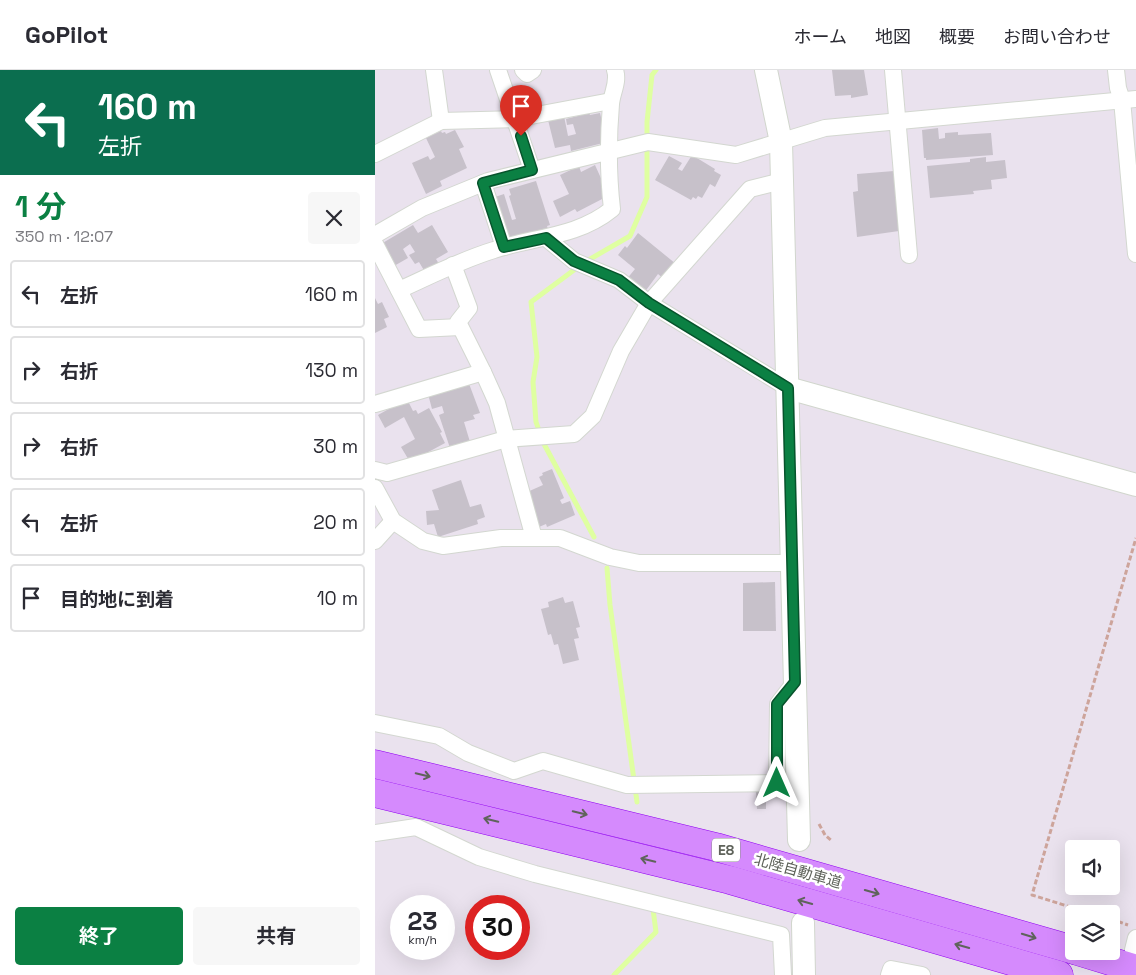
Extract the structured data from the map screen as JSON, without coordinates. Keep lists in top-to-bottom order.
{
  "streets": {
    "highway": ["E8", "北陸自動車道"]
  },
  "page": {
    "header": "GoPilot",
    "nav": [
      "ホーム",
      "地図",
      "概要",
      "お問い合わせ"
    ],
    "turn": ["160 m", "左折"],
    "heading": ["1 分", "350 m · 12:07"],
    "list": [
      {
        "name": "左折",
        "value": "160 m"
      },
      {
        "name": "右折",
        "value": "130 m"
      },
      {
        "name": "右折",
        "value": "30 m"
      },
      {
        "name": "左折",
        "value": "20 m"
      },
      {
        "name": "目的地に到着",
        "value": "10 m"
      }
    ],
    "speed": "23 km/h",
    "limit": "30",
    "buttons": ["終了", "共有"]
  }
}
